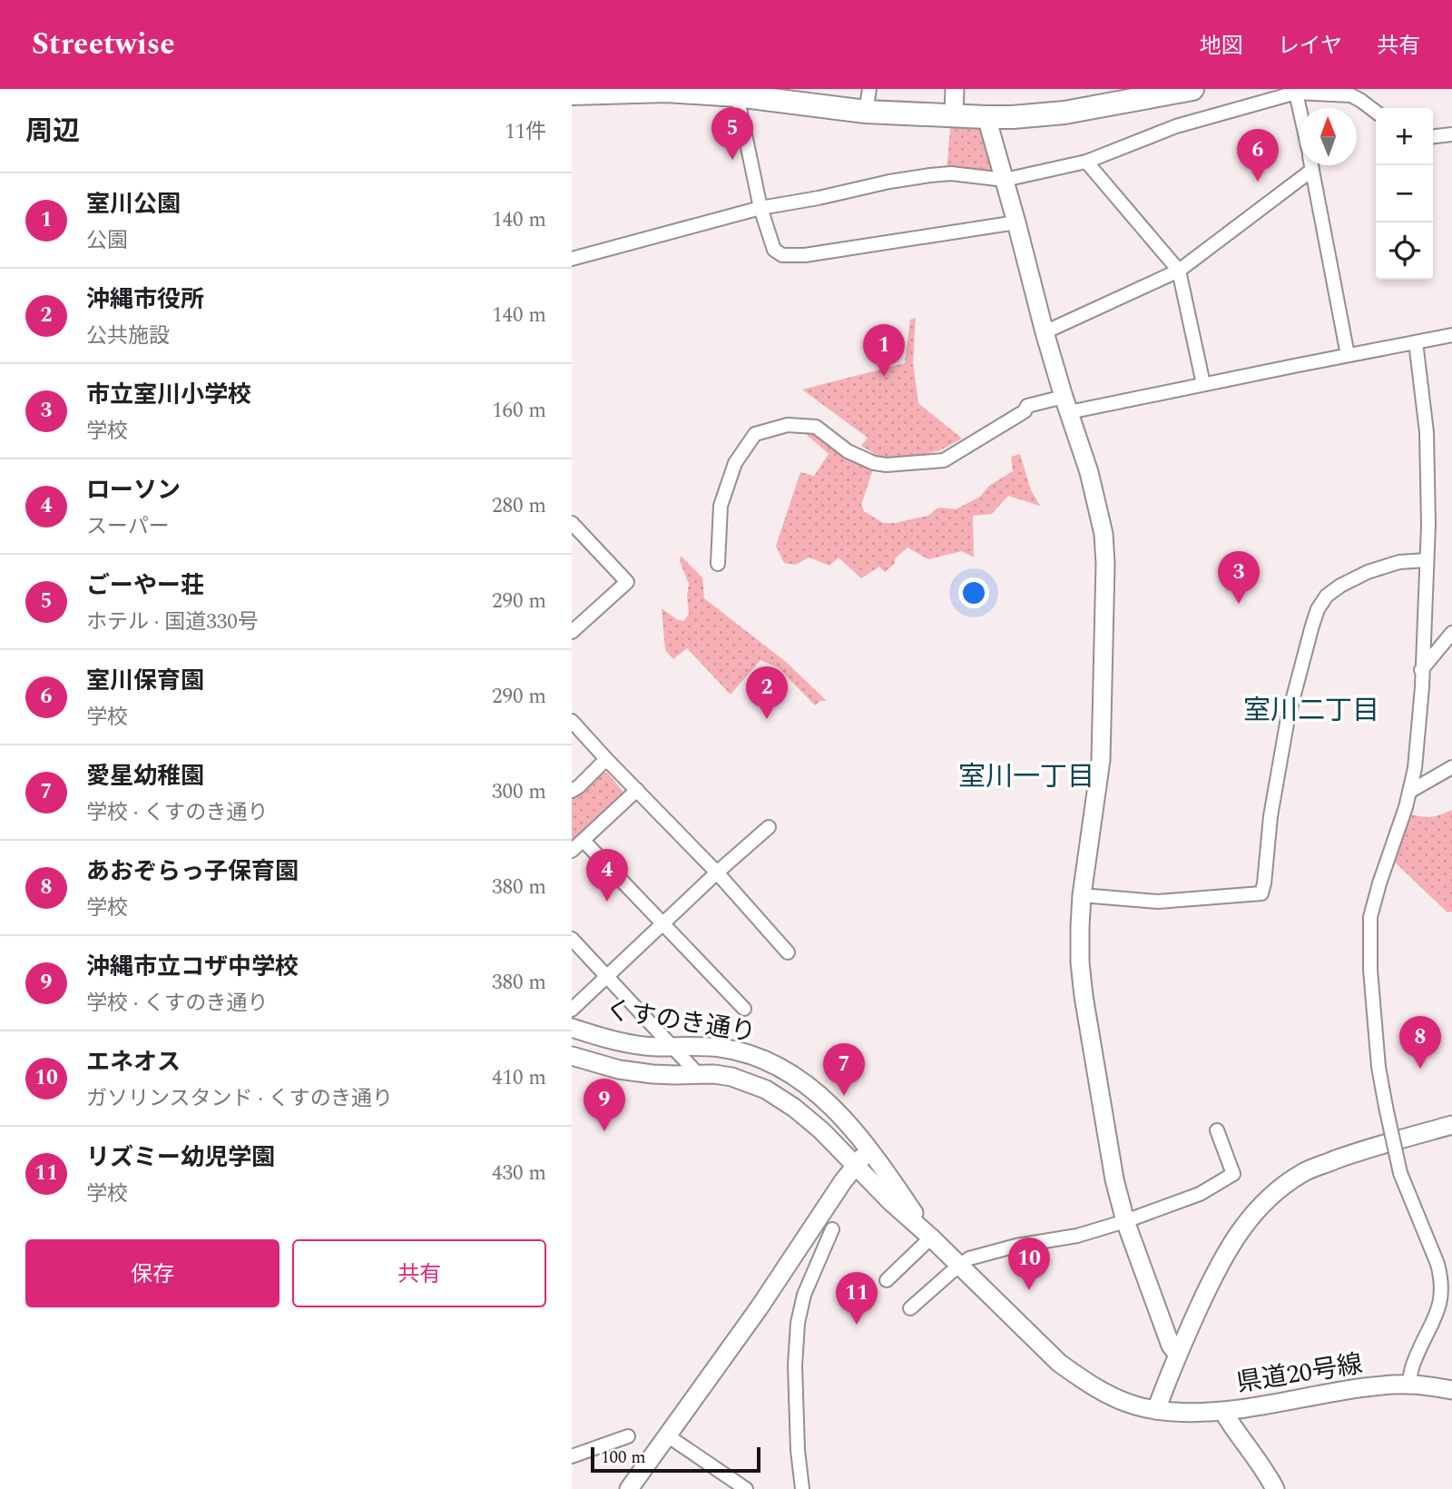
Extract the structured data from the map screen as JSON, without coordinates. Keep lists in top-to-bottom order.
{
  "streets": {
    "street": ["くすのき通り", "県道20号線"]
  },
  "crossings": [
    ["くすのき通り", "県道20号線"]
  ],
  "districts": ["室川二丁目", "室川一丁目"],
  "scale_bar": "100 m",
  "north": "top",
  "page": {
    "header": "Streetwise",
    "nav": ["地図", "レイヤ", "共有"],
    "heading": ["周辺", "11件"],
    "pins": [
      "5",
      "6",
      "1",
      "3",
      "2",
      "4",
      "8",
      "7",
      "9",
      "10",
      "11"
    ],
    "map_buttons": ["+", "−"],
    "list": [
      {
        "mark": "1",
        "name": "室川公園",
        "note": "公園",
        "value": "140 m"
      },
      {
        "mark": "2",
        "name": "沖縄市役所",
        "note": "公共施設",
        "value": "140 m"
      },
      {
        "mark": "3",
        "name": "市立室川小学校",
        "note": "学校",
        "value": "160 m"
      },
      {
        "mark": "4",
        "name": "ローソン",
        "note": "スーパー",
        "value": "280 m"
      },
      {
        "mark": "5",
        "name": "ごーやー荘",
        "note": "ホテル · 国道330号",
        "value": "290 m"
      },
      {
        "mark": "6",
        "name": "室川保育園",
        "note": "学校",
        "value": "290 m"
      },
      {
        "mark": "7",
        "name": "愛星幼稚園",
        "note": "学校 · くすのき通り",
        "value": "300 m"
      },
      {
        "mark": "8",
        "name": "あおぞらっ子保育園",
        "note": "学校",
        "value": "380 m"
      },
      {
        "mark": "9",
        "name": "沖縄市立コザ中学校",
        "note": "学校 · くすのき通り",
        "value": "380 m"
      },
      {
        "mark": "10",
        "name": "エネオス",
        "note": "ガソリンスタンド · くすのき通り",
        "value": "410 m"
      },
      {
        "mark": "11",
        "name": "リズミー幼児学園",
        "note": "学校",
        "value": "430 m"
      }
    ],
    "buttons": ["保存", "共有"],
    "scale": "100 m"
  }
}
